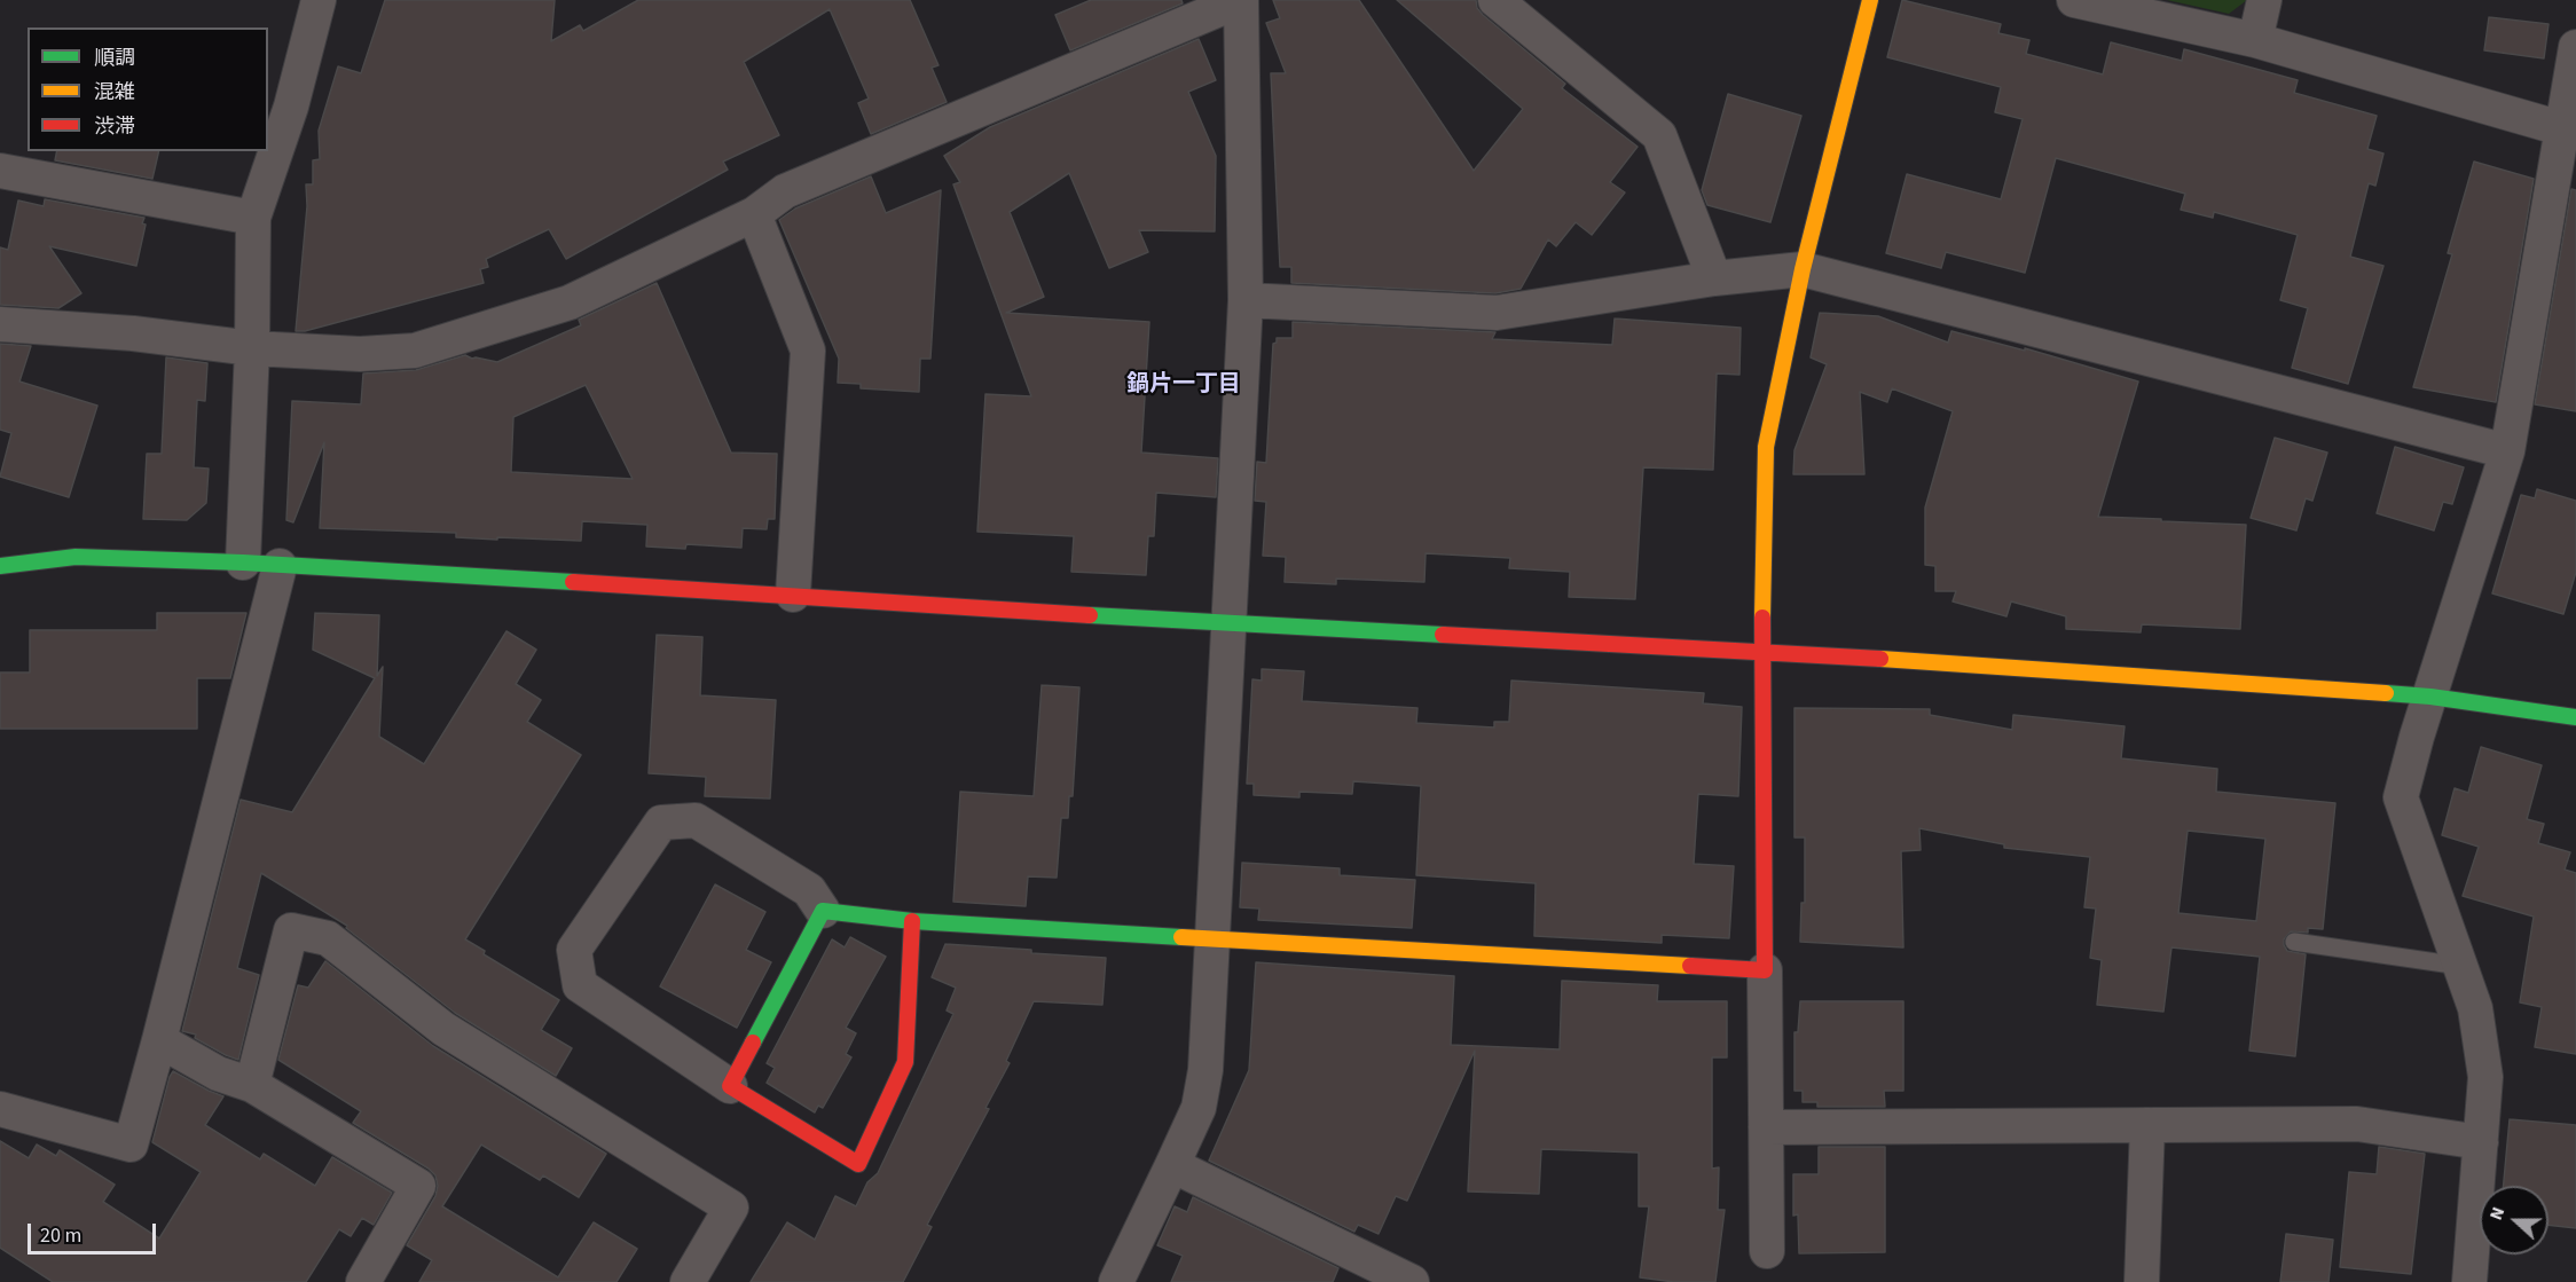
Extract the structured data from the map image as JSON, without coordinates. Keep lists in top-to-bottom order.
{
  "districts": ["鍋片一丁目"],
  "legend": ["順調", "混雑", "渋滞"],
  "scale_bar": "20 m",
  "north": "left"
}
